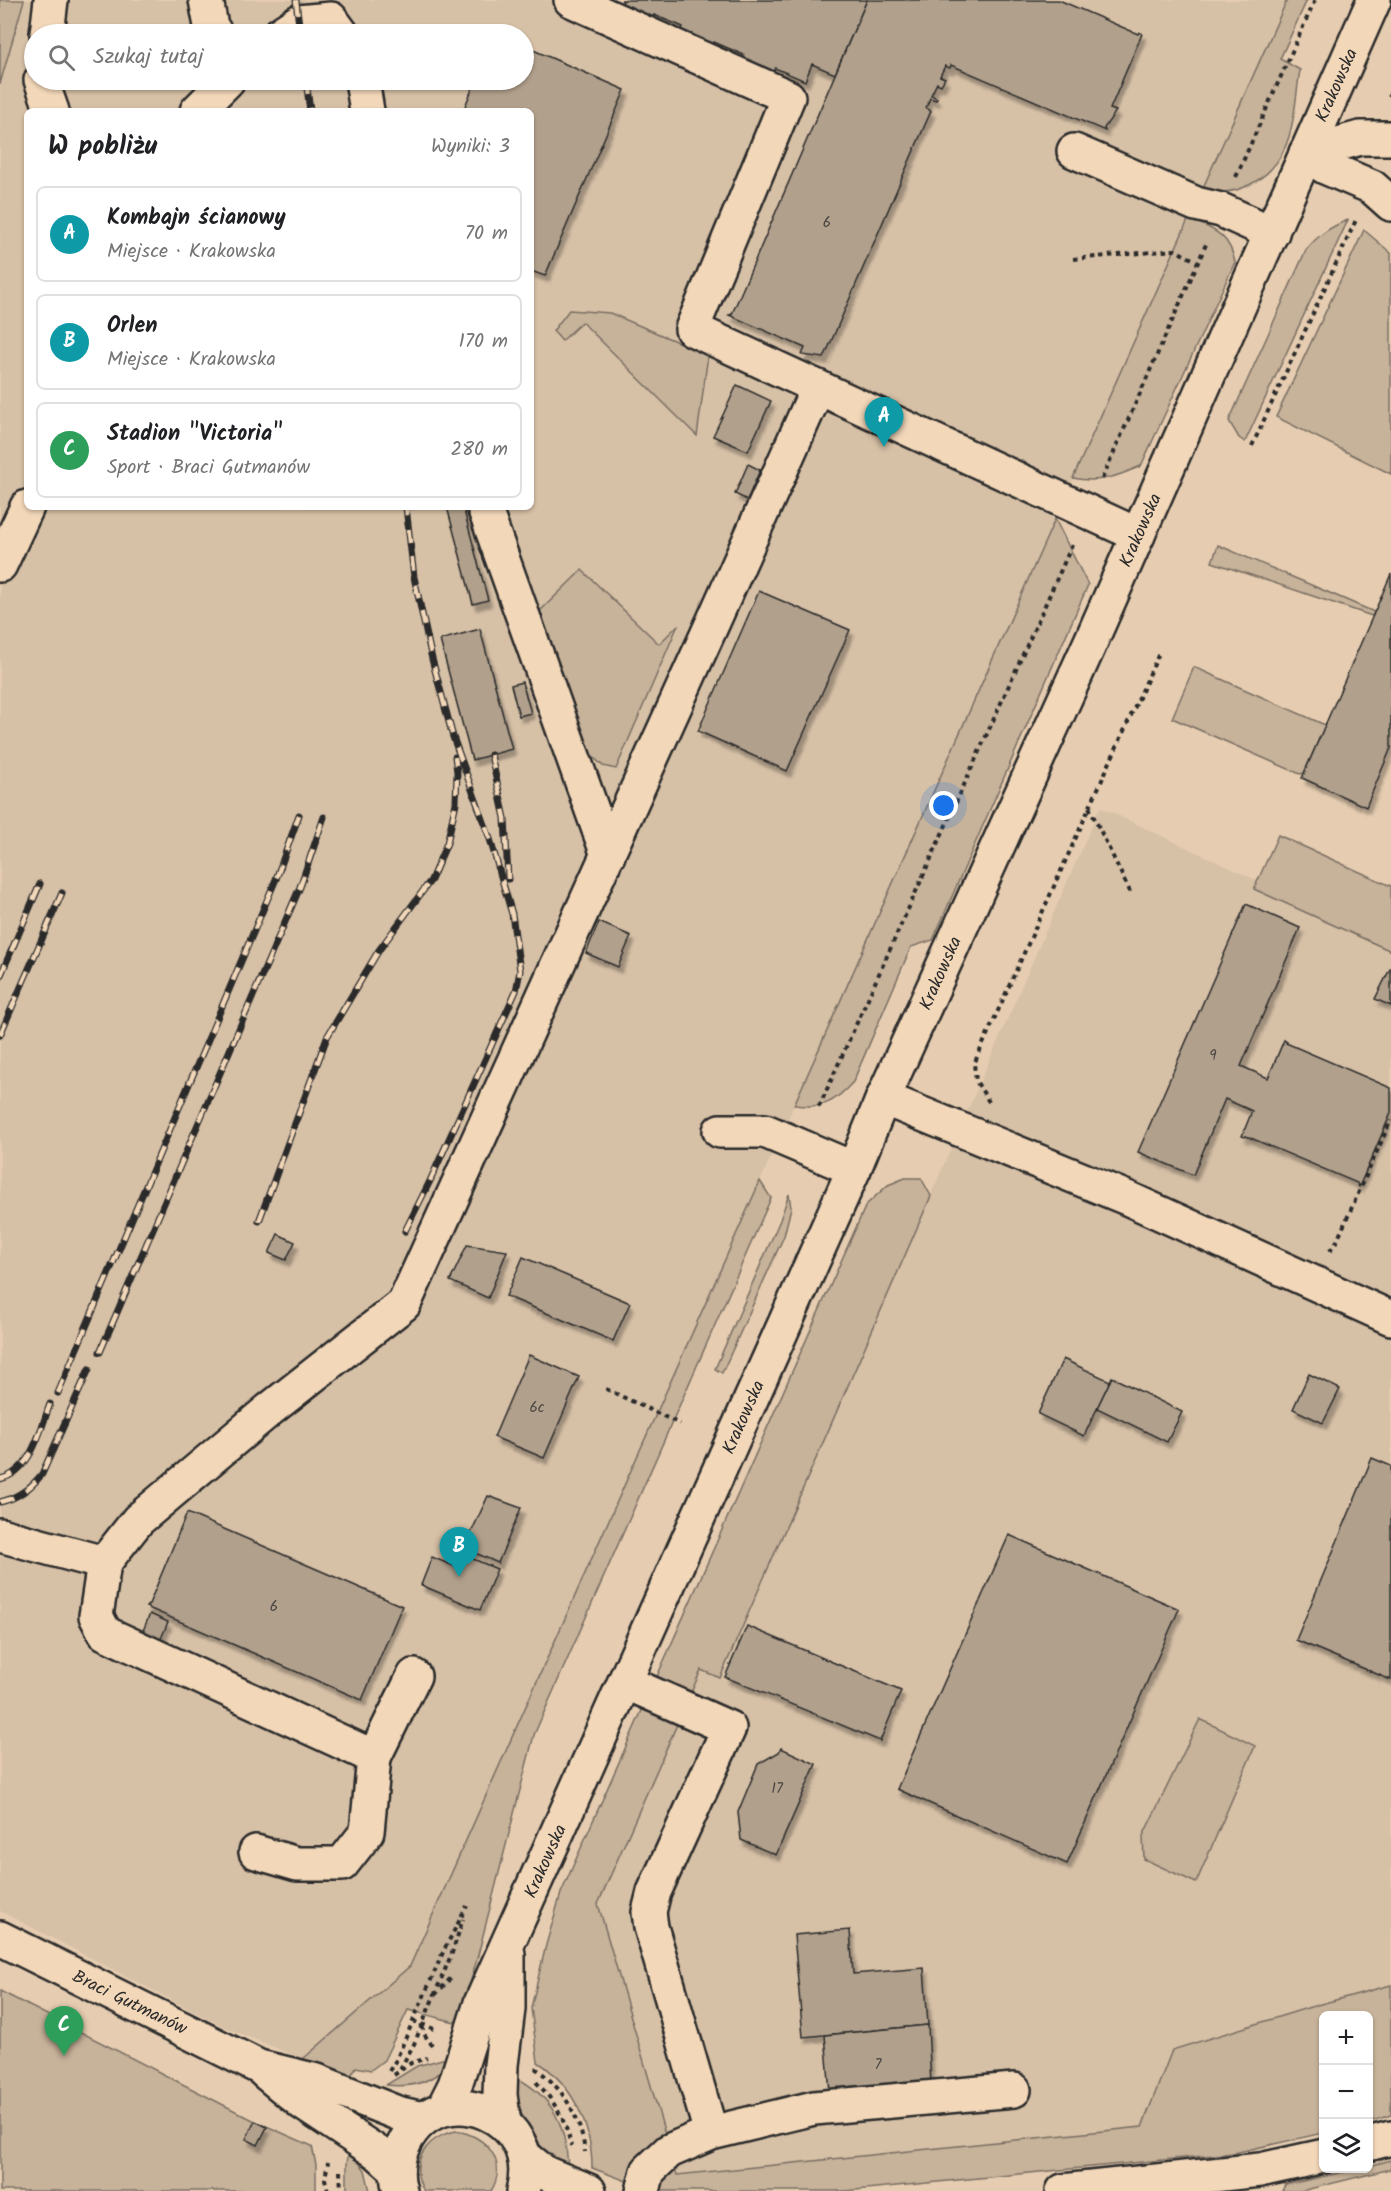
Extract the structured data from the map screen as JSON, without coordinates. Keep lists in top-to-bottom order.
{
  "streets": {
    "street": ["Krakowska", "Braci Gutmanów"]
  },
  "crossings": [
    ["Krakowska", "Braci Gutmanów"]
  ],
  "house_numbers": [
    "6",
    "9",
    "6c",
    "6",
    "17",
    "7"
  ],
  "page": {
    "search": "Szukaj tutaj",
    "heading": ["W pobliżu", "Wyniki: 3"],
    "list": [
      {
        "mark": "A",
        "name": "Kombajn ścianowy",
        "note": "Miejsce · Krakowska",
        "value": "70 m"
      },
      {
        "mark": "B",
        "name": "Orlen",
        "note": "Miejsce · Krakowska",
        "value": "170 m"
      },
      {
        "mark": "C",
        "name": "Stadion \"Victoria\"",
        "note": "Sport · Braci Gutmanów",
        "value": "280 m"
      }
    ],
    "pins": ["A", "B", "C"],
    "map_buttons": ["+", "−"]
  }
}
